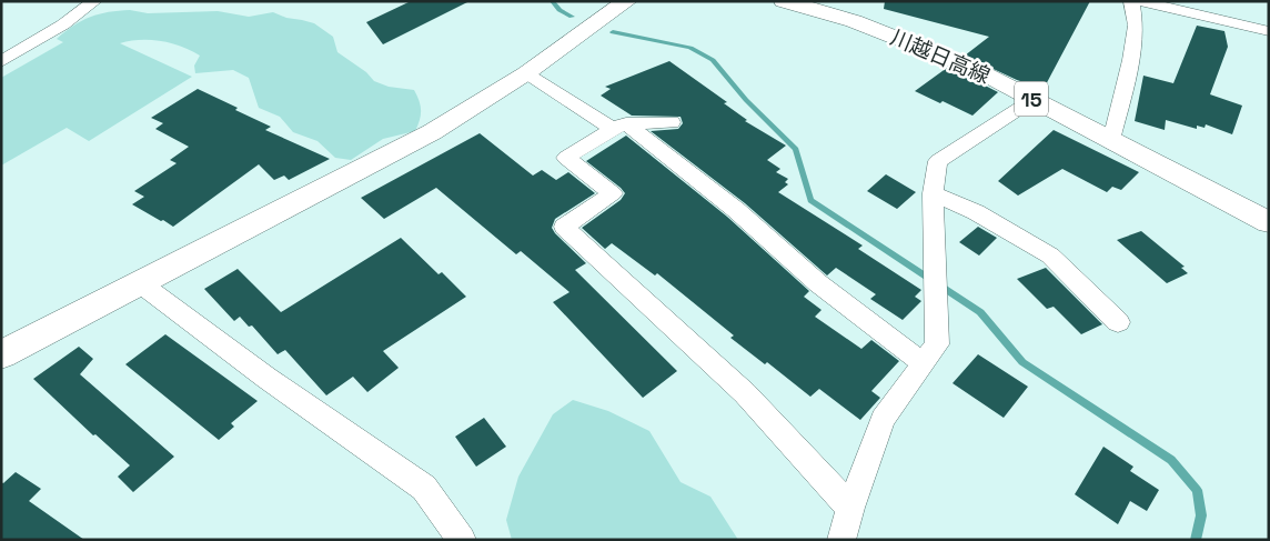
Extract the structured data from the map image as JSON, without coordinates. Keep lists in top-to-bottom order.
{
  "streets": {
    "street": ["川越日高線", "15"]
  }
}
